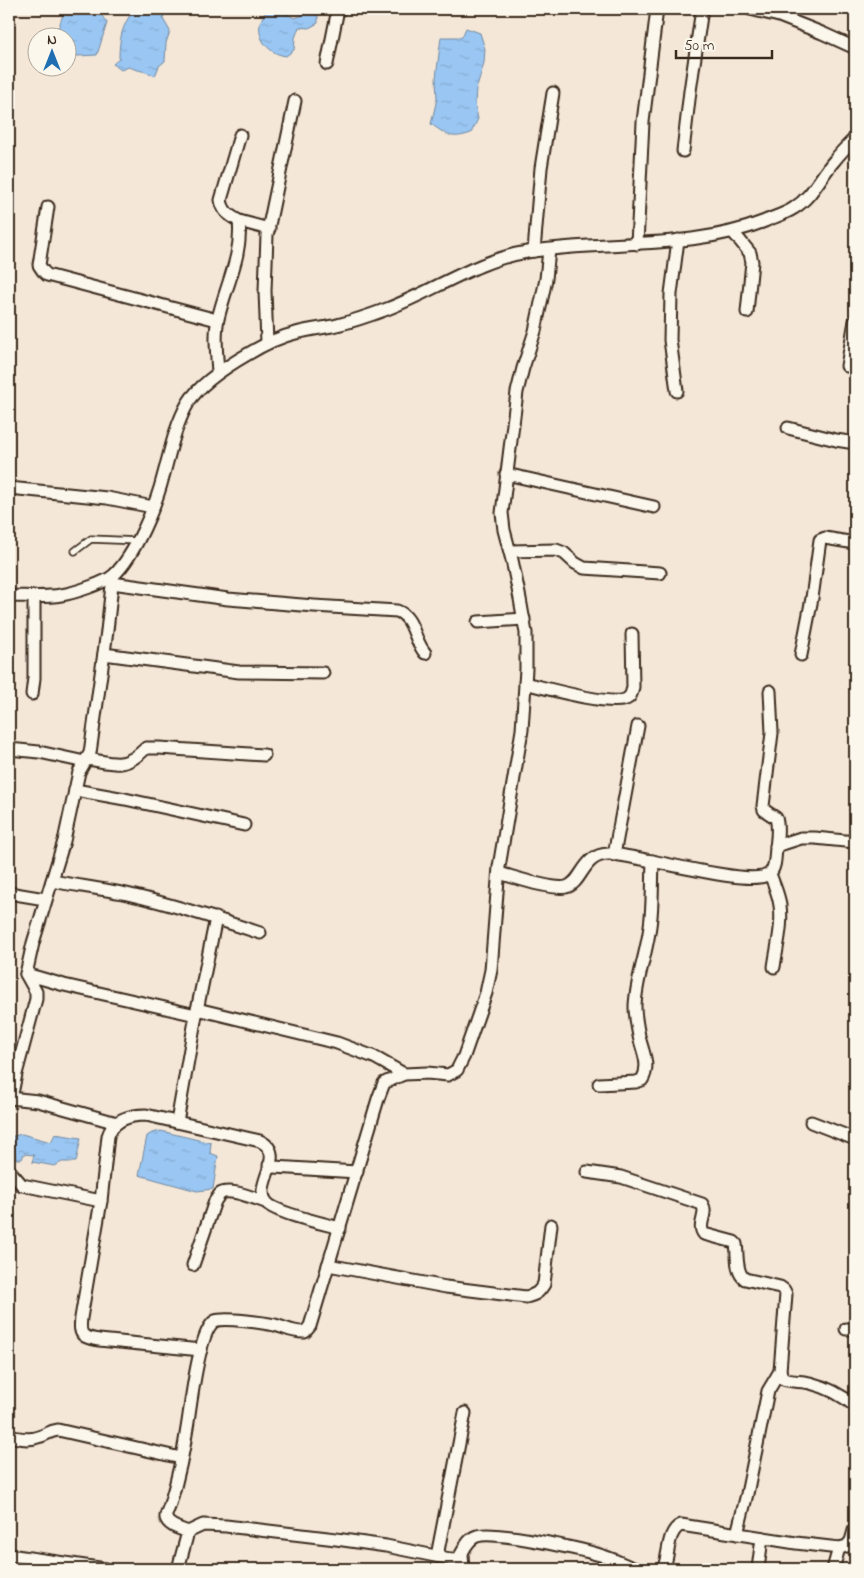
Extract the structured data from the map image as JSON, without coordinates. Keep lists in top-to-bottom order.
{
  "scale_bar": "50 m",
  "north": "top"
}
